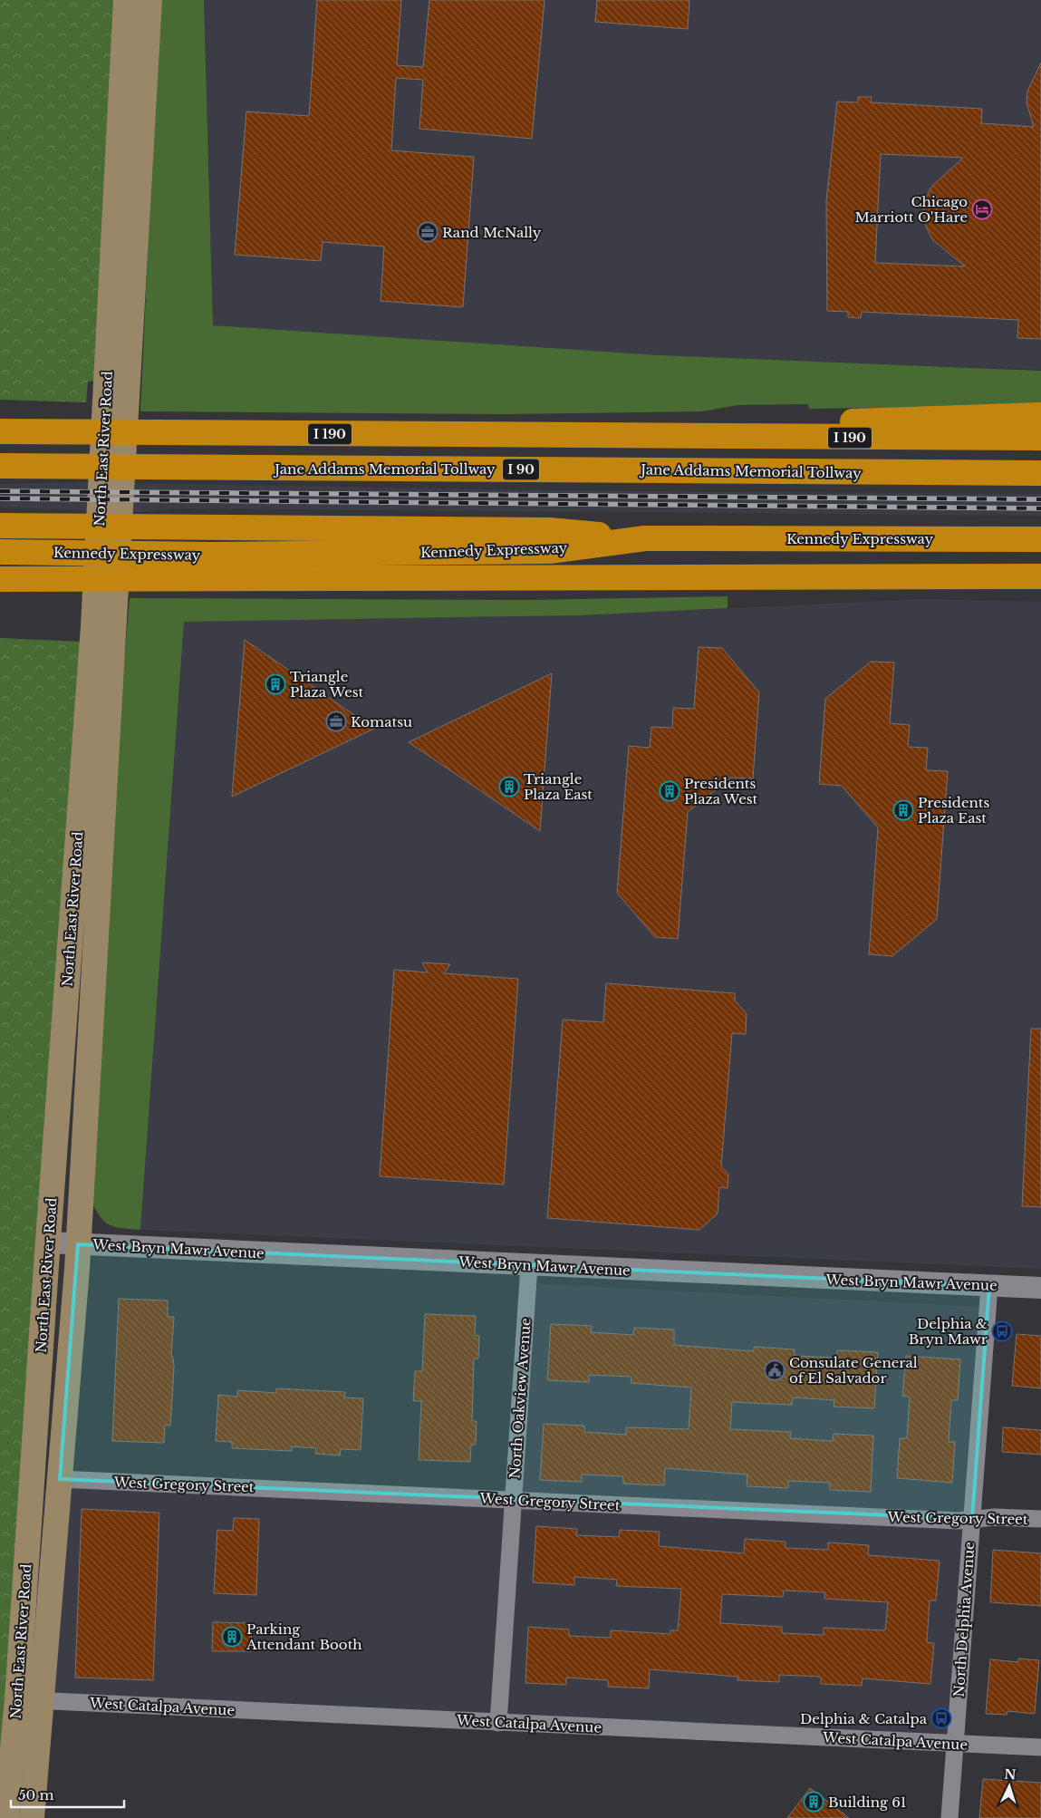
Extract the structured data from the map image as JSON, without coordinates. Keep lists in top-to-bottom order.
{
  "streets": {
    "highway": [
      "I 190",
      "Jane Addams Memorial Tollway",
      "I 90",
      "Kennedy Expressway"
    ],
    "main road": ["North East River Road"],
    "street": [
      "West Bryn Mawr Avenue",
      "North Oakview Avenue",
      "West Gregory Street",
      "North Delphia Avenue",
      "West Catalpa Avenue"
    ]
  },
  "crossings": [
    ["North East River Road", "West Bryn Mawr Avenue"],
    ["North East River Road", "West Gregory Street"],
    ["North East River Road", "West Catalpa Avenue"],
    ["West Bryn Mawr Avenue", "North Oakview Avenue"],
    ["West Bryn Mawr Avenue", "North Delphia Avenue"],
    ["North Oakview Avenue", "West Gregory Street"],
    ["North Oakview Avenue", "West Catalpa Avenue"],
    ["West Gregory Street", "North Delphia Avenue"],
    ["North Delphia Avenue", "West Catalpa Avenue"]
  ],
  "places": {
    "hotel": ["Chicago Marriott O'Hare"],
    "office": ["Rand McNally", "Komatsu"],
    "building": [
      "Triangle Plaza West",
      "Triangle Plaza East",
      "Presidents Plaza West",
      "Presidents Plaza East",
      "Parking Attendant Booth",
      "Building 61"
    ],
    "bus stop": ["Delphia & Bryn Mawr", "Delphia & Catalpa"],
    "public building": ["Consulate General of El Salvador"]
  },
  "scale_bar": "50 m",
  "north": "top"
}
